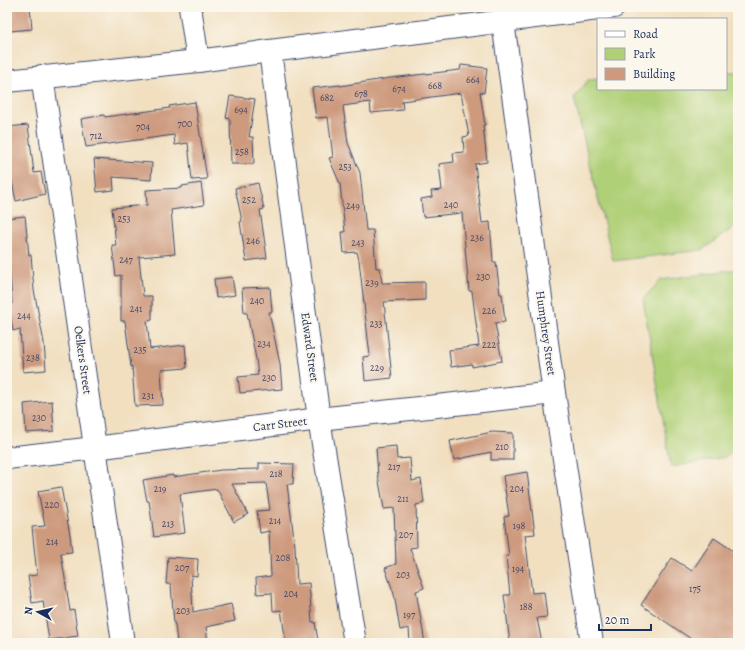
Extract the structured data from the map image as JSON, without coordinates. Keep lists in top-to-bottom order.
{
  "streets": {
    "street": [
      "Humphrey Street",
      "Edward Street",
      "Oelkers Street",
      "Carr Street"
    ]
  },
  "crossings": [
    ["Humphrey Street", "Carr Street"],
    ["Edward Street", "Carr Street"],
    ["Oelkers Street", "Carr Street"]
  ],
  "house_numbers": [
    "664",
    "668",
    "674",
    "678",
    "682",
    "694",
    "700",
    "704",
    "712",
    "258",
    "253",
    "252",
    "240",
    "249",
    "253",
    "236",
    "246",
    "243",
    "247",
    "230",
    "239",
    "240",
    "241",
    "226",
    "244",
    "233",
    "234",
    "222",
    "235",
    "238",
    "229",
    "230",
    "231",
    "230",
    "210",
    "217",
    "218",
    "219",
    "204",
    "211",
    "220",
    "214",
    "213",
    "198",
    "207",
    "214",
    "208",
    "207",
    "194",
    "203",
    "175",
    "204",
    "188",
    "203",
    "197"
  ],
  "legend": ["Road", "Park", "Building"],
  "scale_bar": "20 m",
  "north": "left"
}
